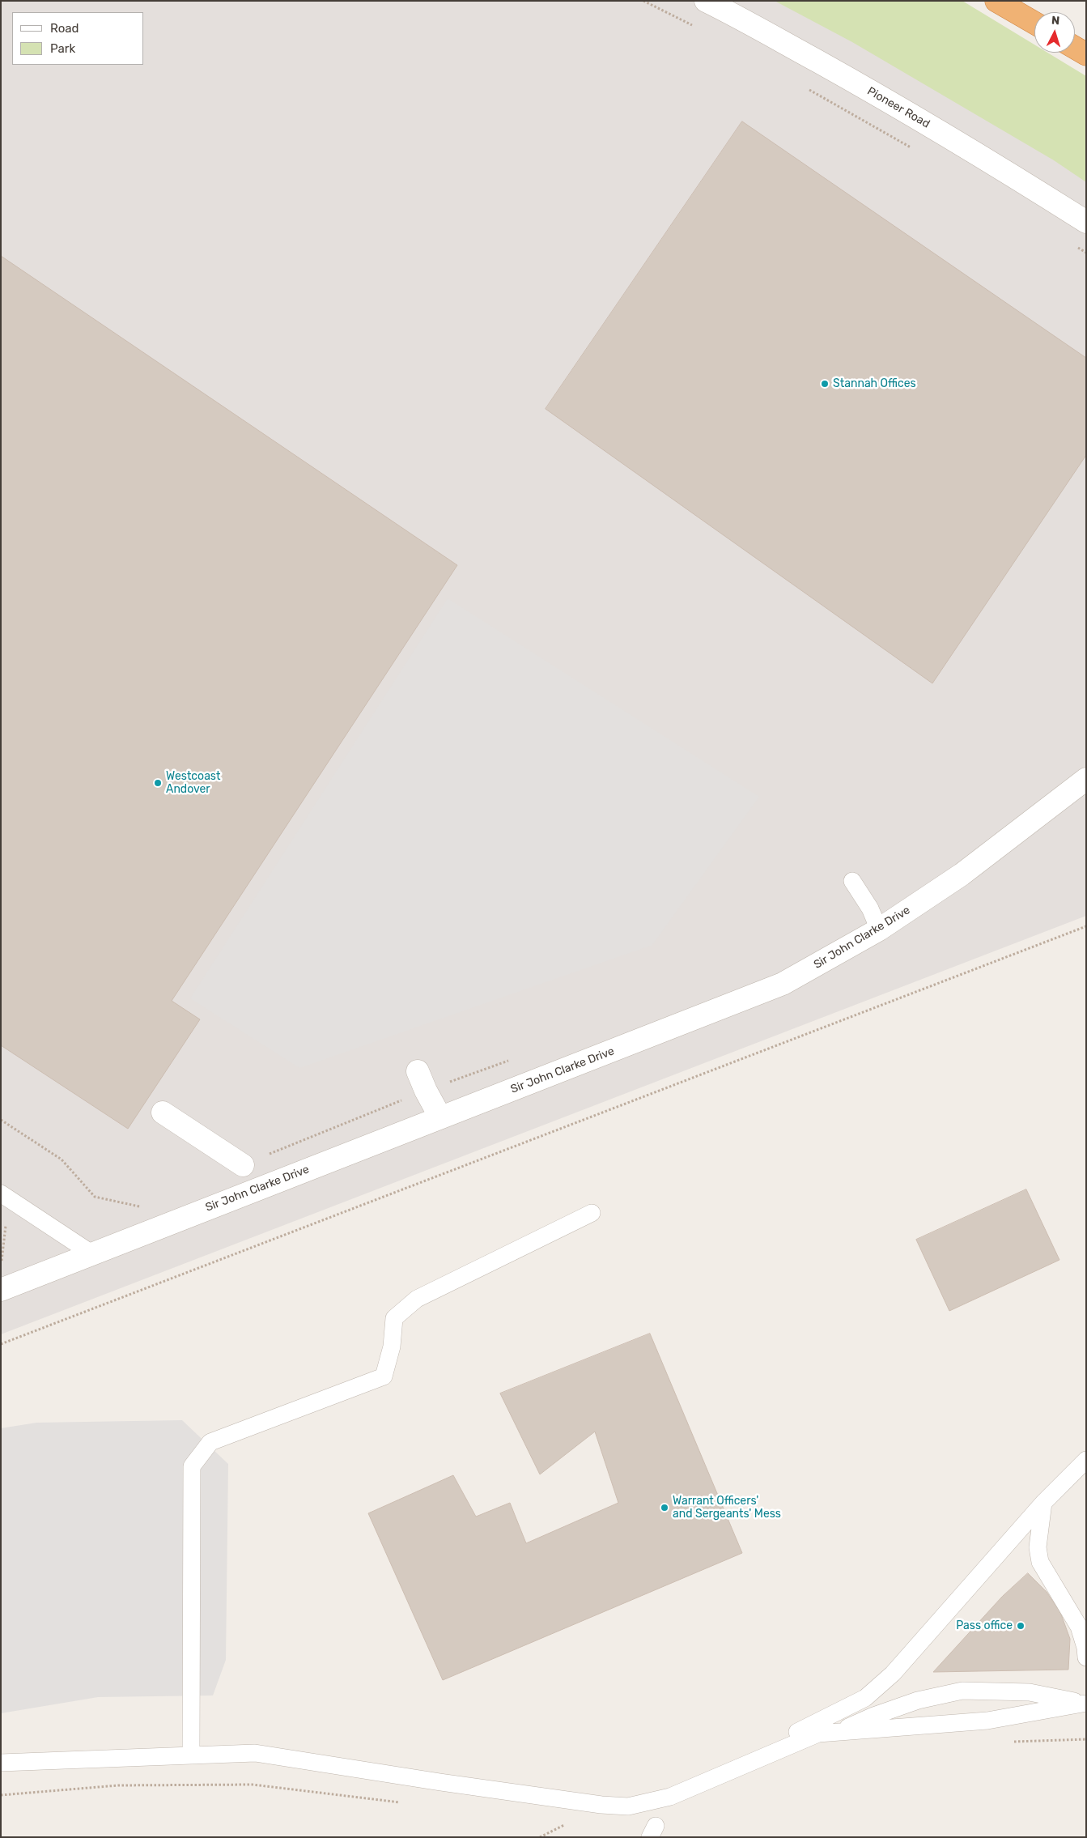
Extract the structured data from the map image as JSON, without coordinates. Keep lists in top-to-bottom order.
{
  "streets": {
    "street": ["Pioneer Road", "Sir John Clarke Drive"]
  },
  "places": [
    "Stannah Offices",
    "Westcoast Andover",
    "Warrant Officers' and Sergeants' Mess",
    "Pass office"
  ],
  "legend": ["Road", "Park"],
  "north": "top"
}
